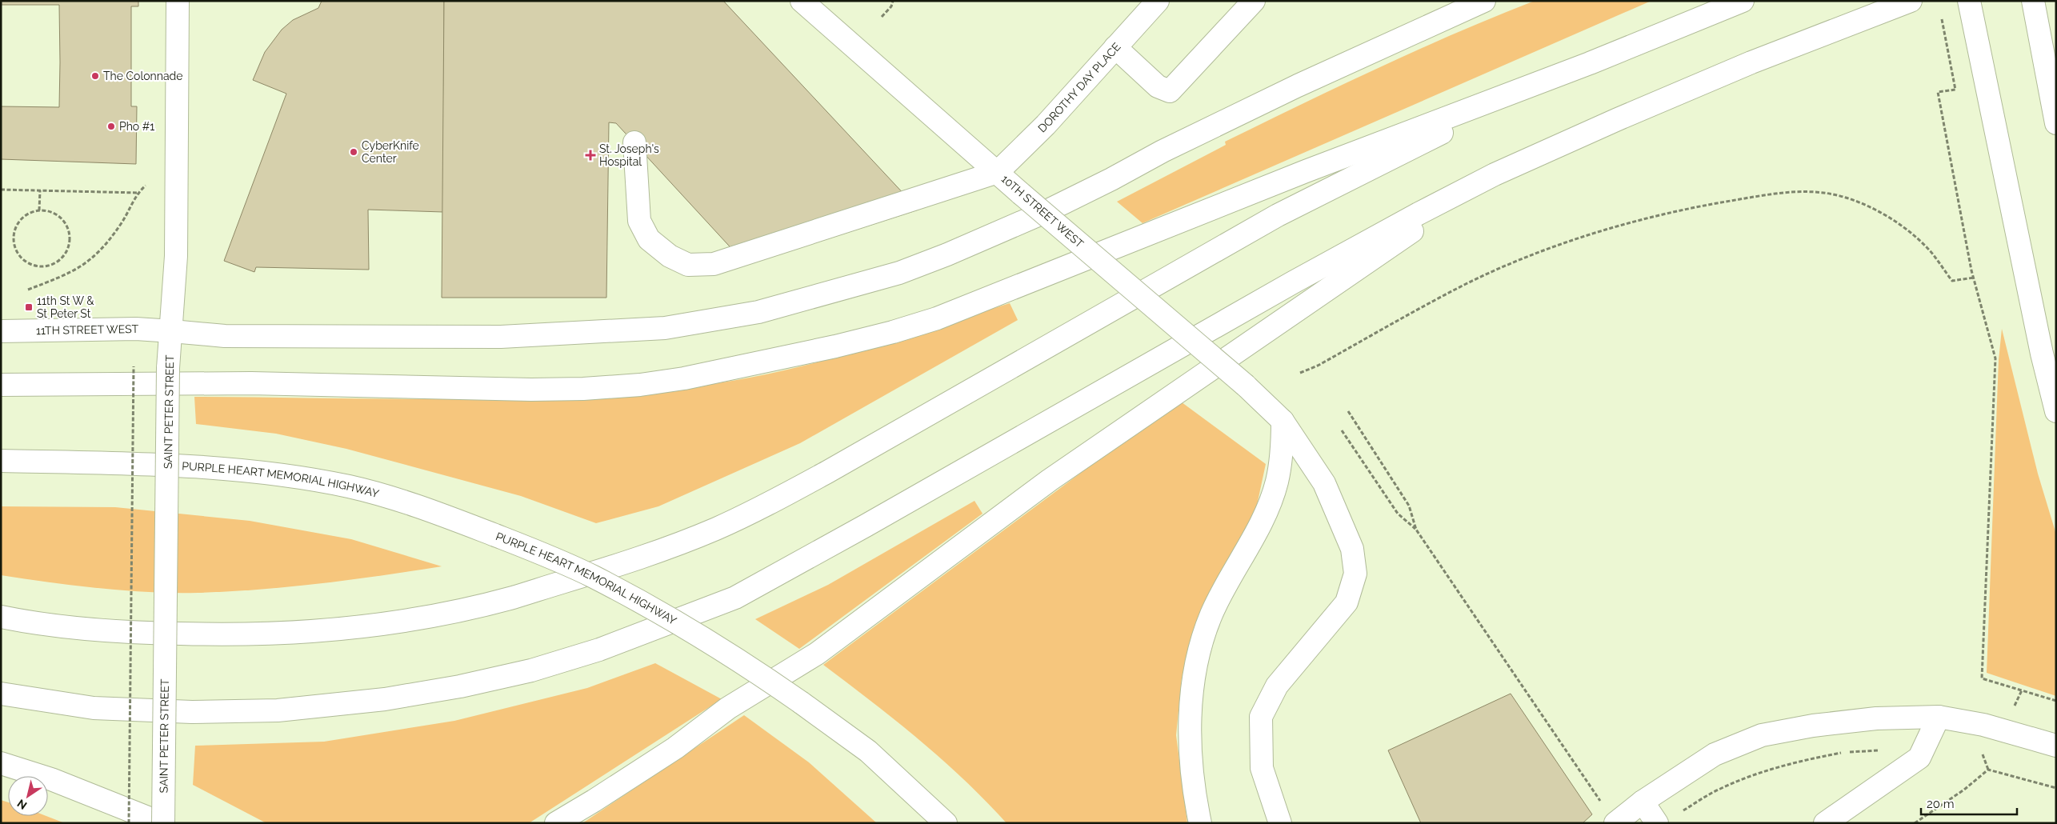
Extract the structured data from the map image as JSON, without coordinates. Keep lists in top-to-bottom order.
{
  "streets": {
    "main road": [
      "DOROTHY DAY PLACE",
      "10TH STREET WEST",
      "11TH STREET WEST",
      "SAINT PETER STREET",
      "PURPLE HEART MEMORIAL HIGHWAY"
    ]
  },
  "crossings": [
    ["DOROTHY DAY PLACE", "10TH STREET WEST"],
    ["11TH STREET WEST", "SAINT PETER STREET"]
  ],
  "places": {
    "other": ["The Colonnade", "Pho #1", "CyberKnife Center"],
    "health": ["St. Joseph's Hospital"],
    "transit": ["11th St W & St Peter St"]
  },
  "scale_bar": "20 m",
  "north": "bottom left"
}
